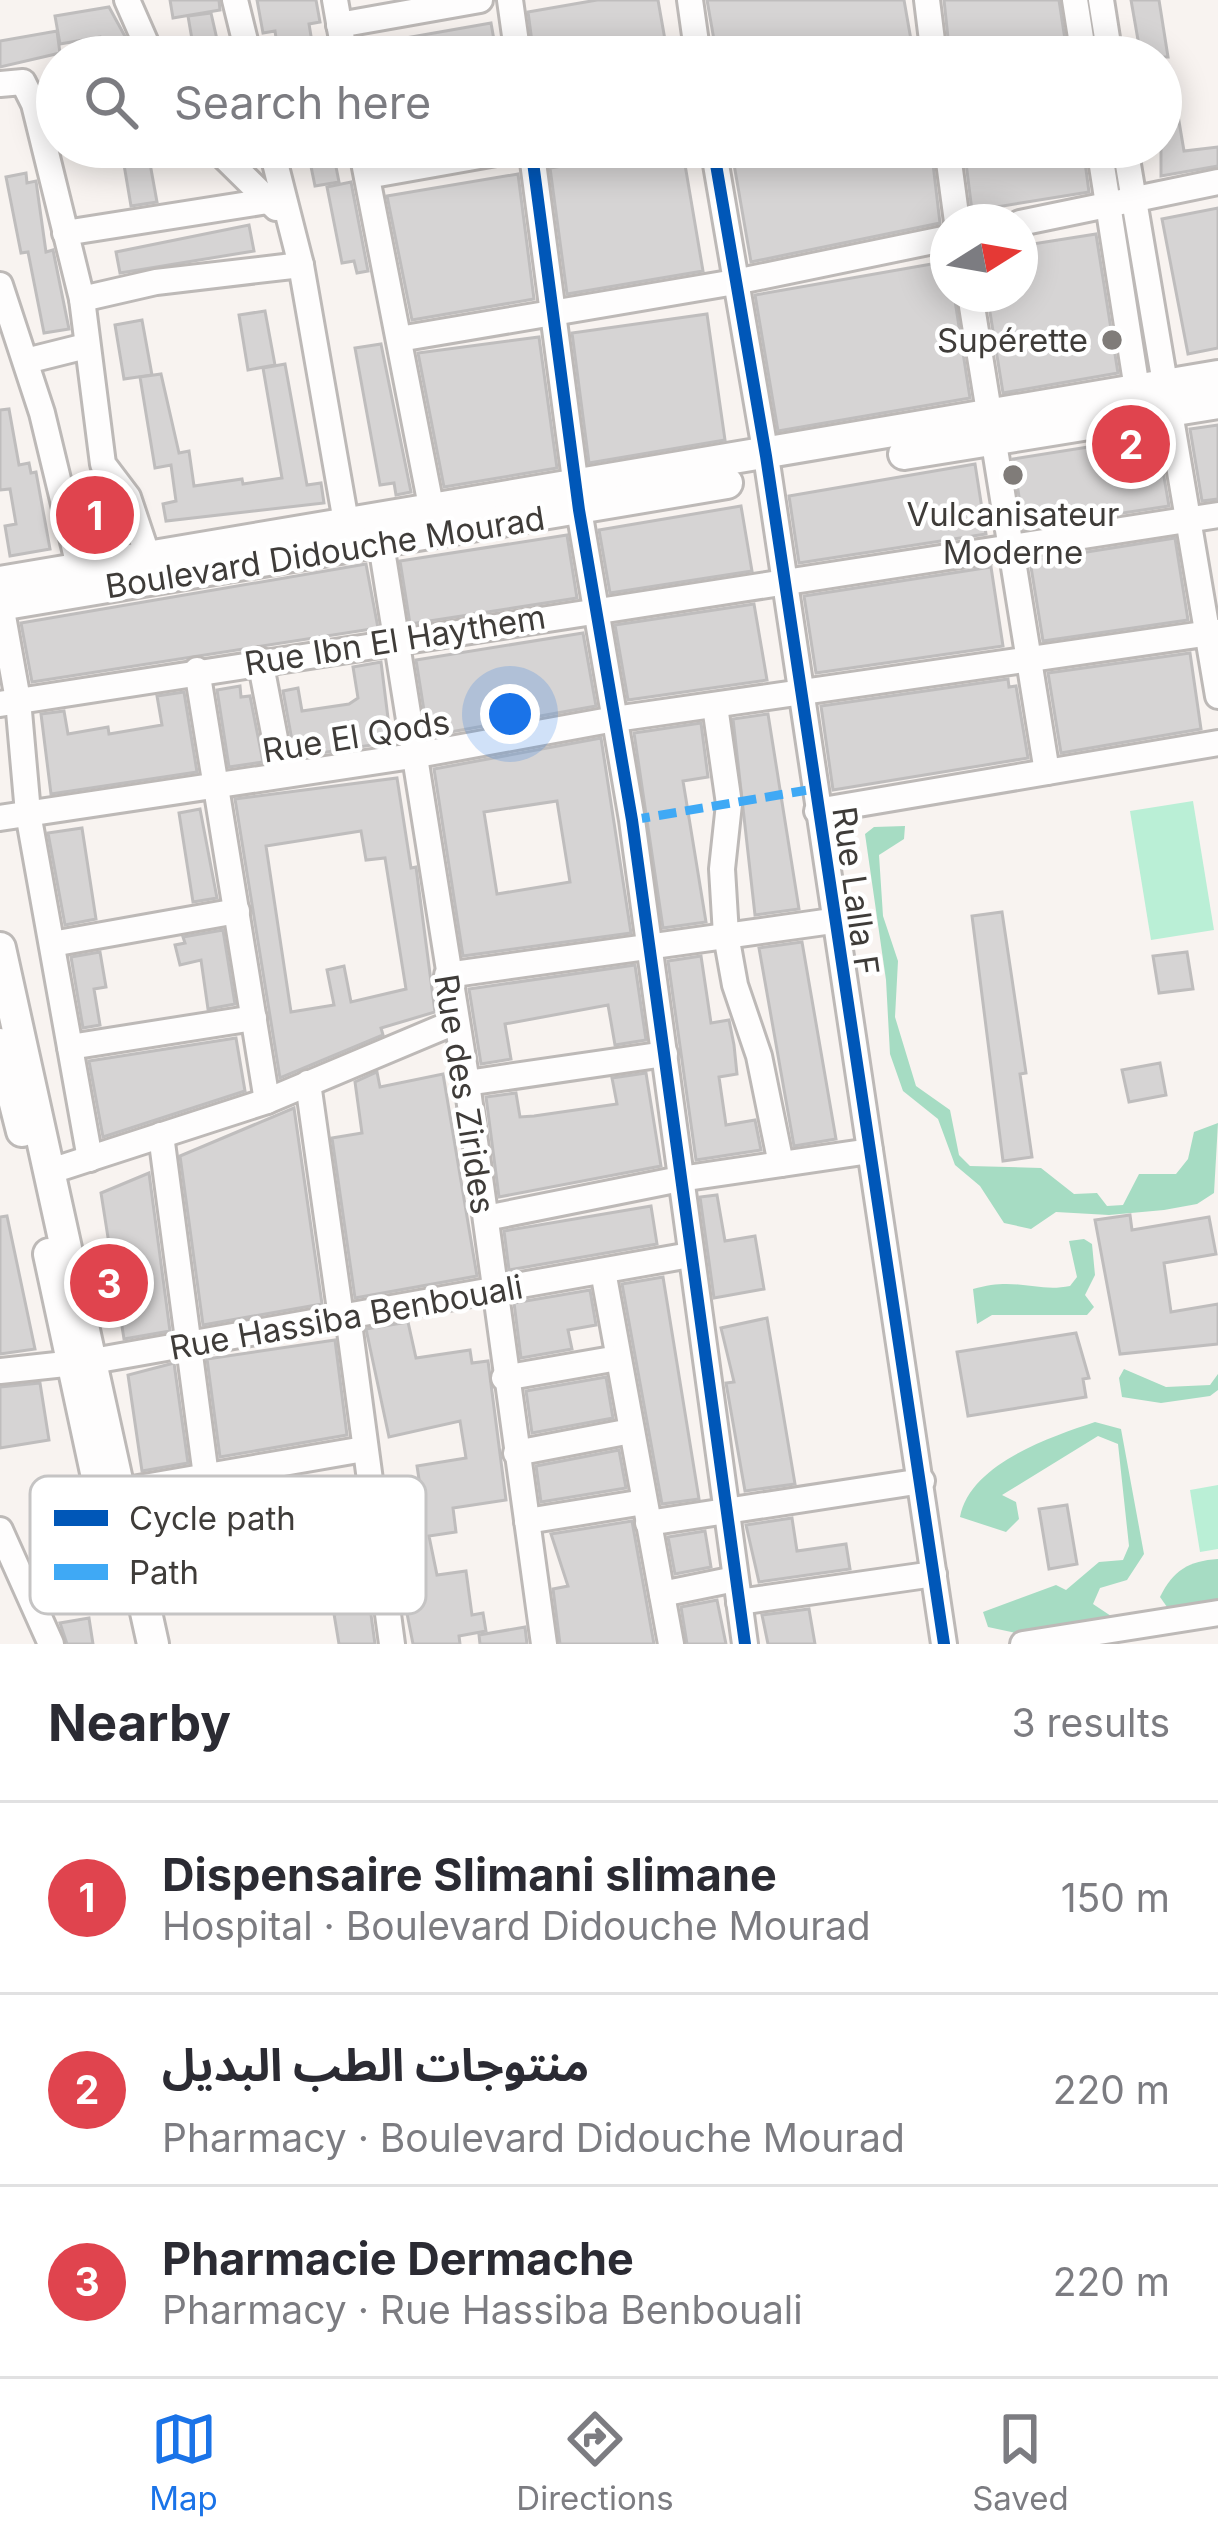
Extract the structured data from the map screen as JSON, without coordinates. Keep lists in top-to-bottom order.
{
  "streets": {
    "main road": ["Boulevard Didouche Mourad"],
    "street": [
      "Rue Ibn El Haythem",
      "Rue El Qods",
      "Rue Lalla F",
      "Rue des Zirides",
      "Rue Hassiba Benbouali"
    ]
  },
  "crossings": [
    ["Boulevard Didouche Mourad", "Rue Lalla F"],
    ["Boulevard Didouche Mourad", "Rue des Zirides"],
    ["Rue Ibn El Haythem", "Rue Lalla F"],
    ["Rue Ibn El Haythem", "Rue des Zirides"],
    ["Rue El Qods", "Rue Lalla F"],
    ["Rue El Qods", "Rue des Zirides"],
    ["Rue des Zirides", "Rue Hassiba Benbouali"]
  ],
  "places": ["Supérette", "Vulcanisateur Moderne"],
  "legend": ["Cycle path", "Path"],
  "north": "right",
  "page": {
    "search": "Search here",
    "pins": ["2", "1", "3"],
    "heading": ["Nearby", "3 results"],
    "list": [
      {
        "mark": "1",
        "name": "Dispensaire Slimani slimane",
        "note": "Hospital · Boulevard Didouche Mourad",
        "value": "150 m"
      },
      {
        "mark": "2",
        "name": "منتوجات الطب البديل",
        "note": "Pharmacy · Boulevard Didouche Mourad",
        "value": "220 m"
      },
      {
        "mark": "3",
        "name": "Pharmacie Dermache",
        "note": "Pharmacy · Rue Hassiba Benbouali",
        "value": "220 m"
      }
    ],
    "nav": ["Map", "Directions", "Saved"]
  }
}
